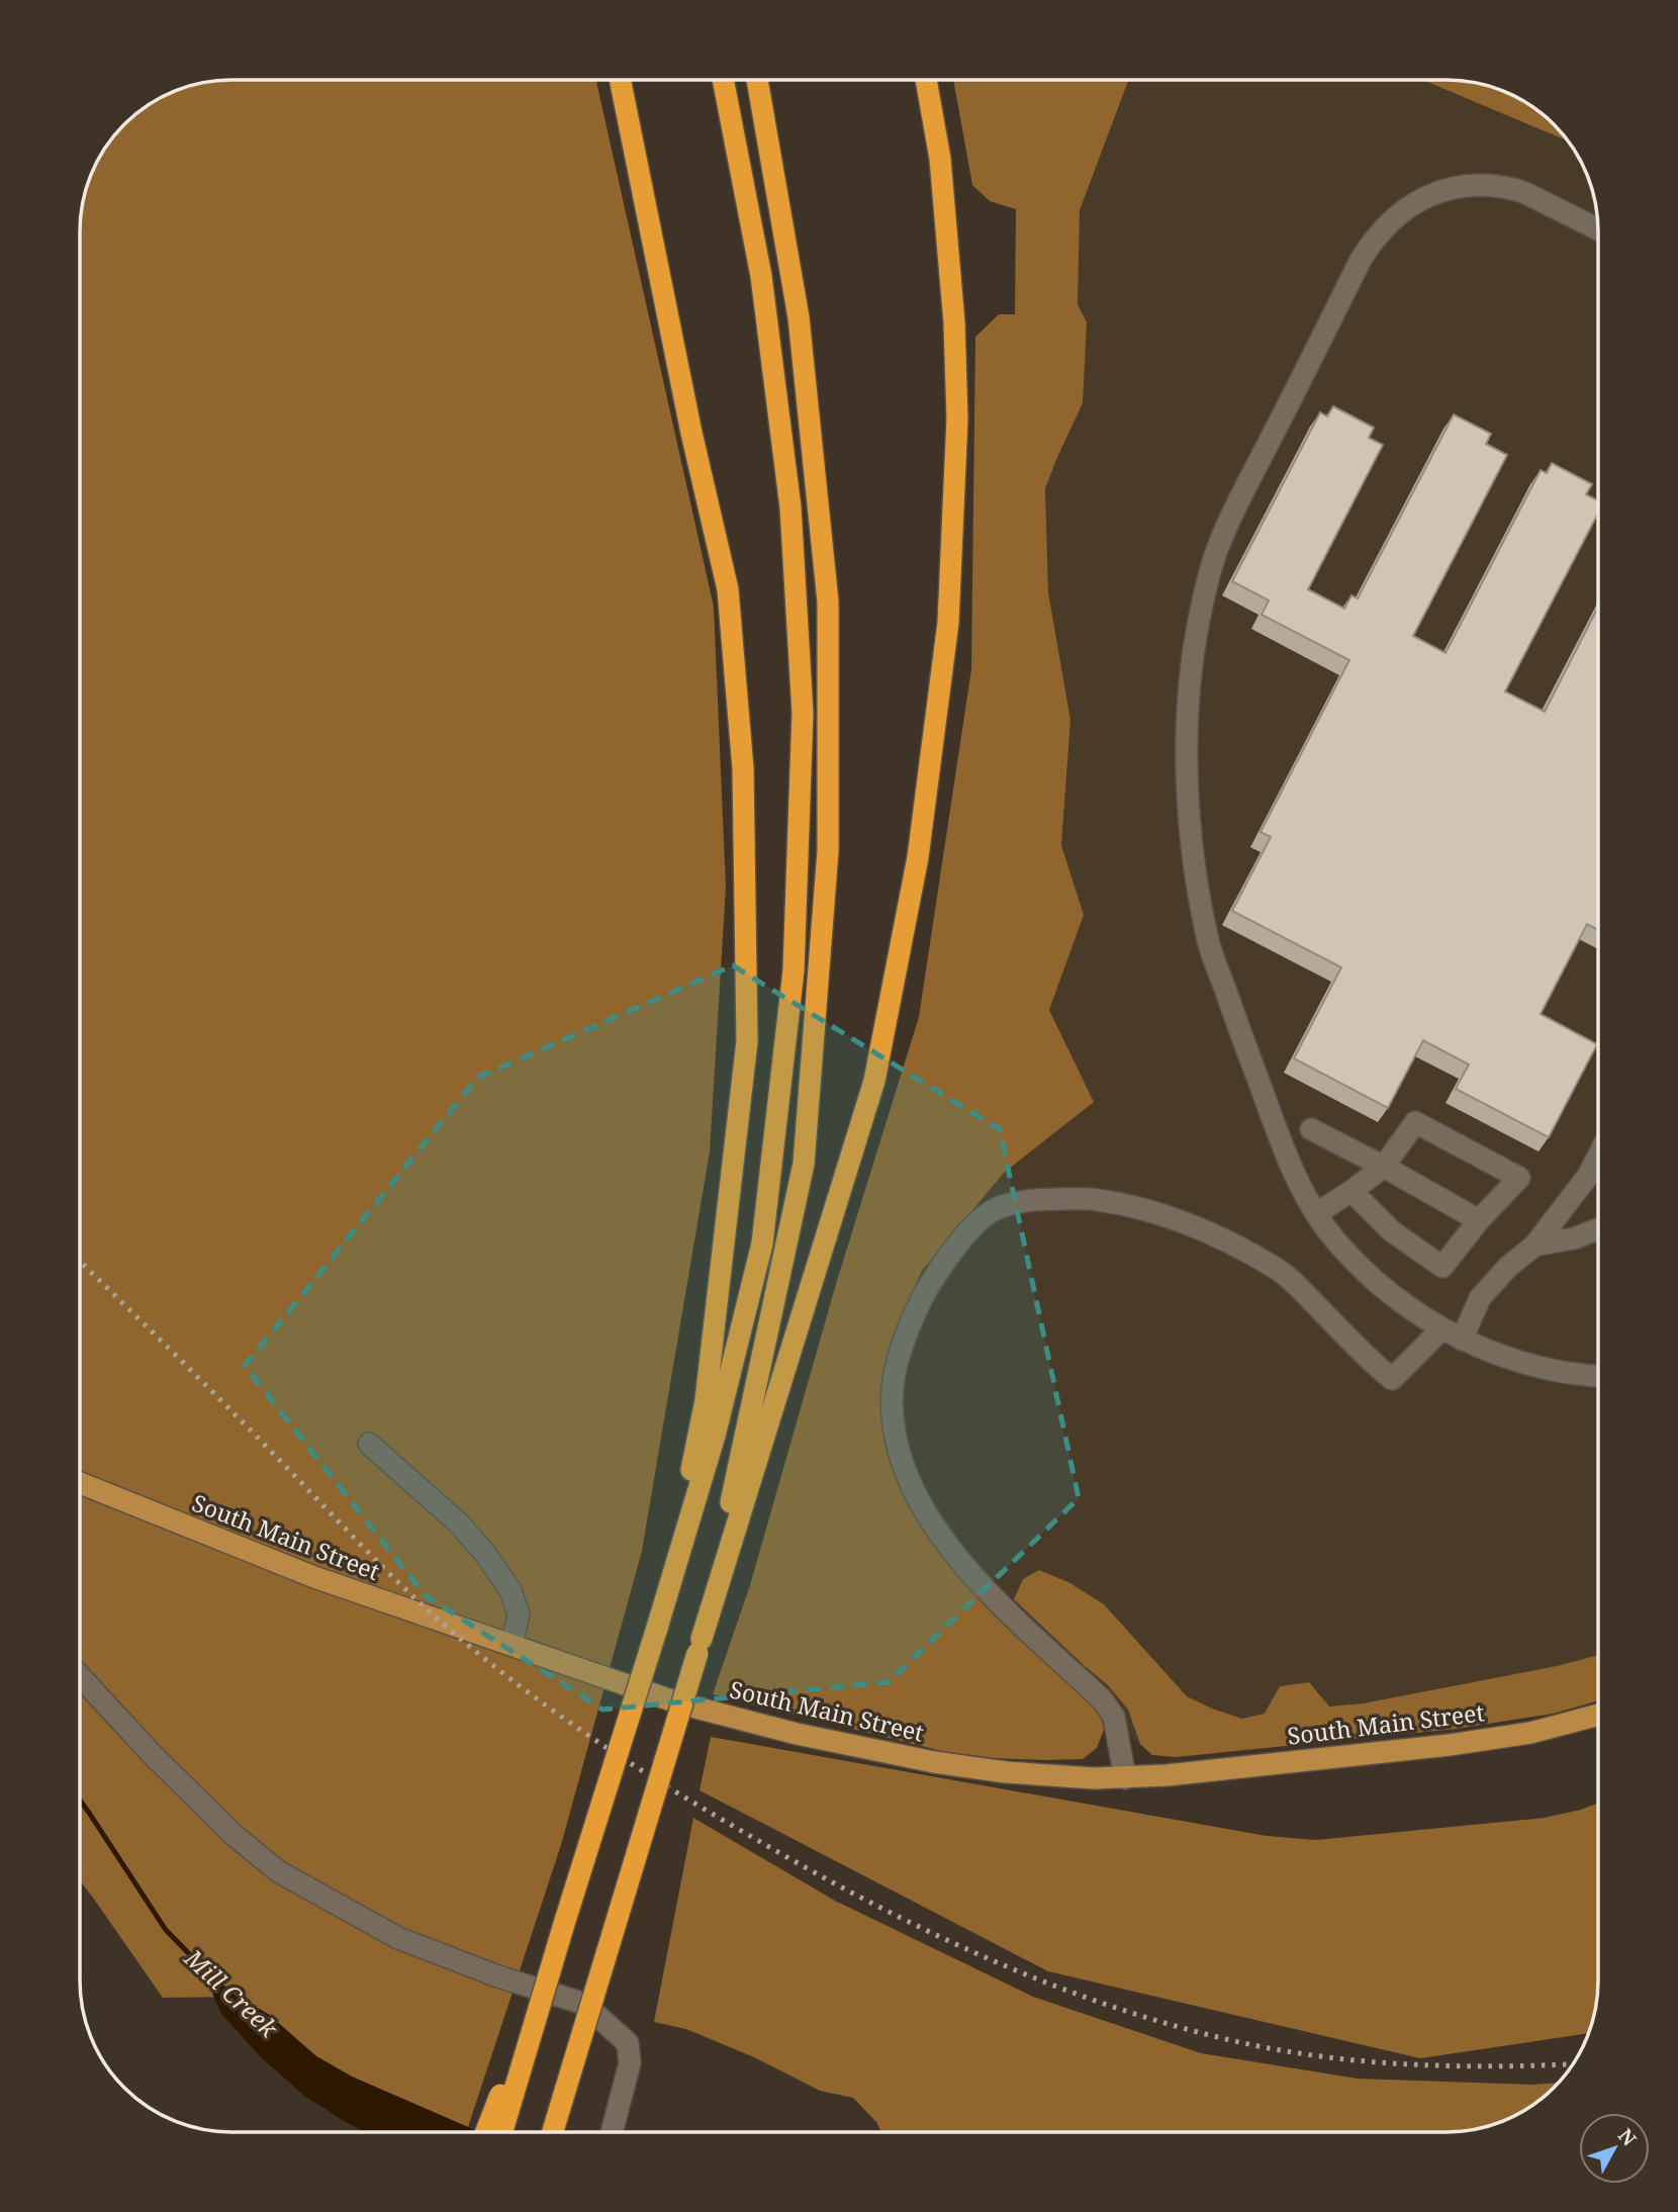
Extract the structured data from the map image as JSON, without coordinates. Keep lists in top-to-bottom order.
{
  "streets": {
    "main road": ["South Main Street"]
  },
  "water": ["Mill Creek"],
  "north": "top right"
}
